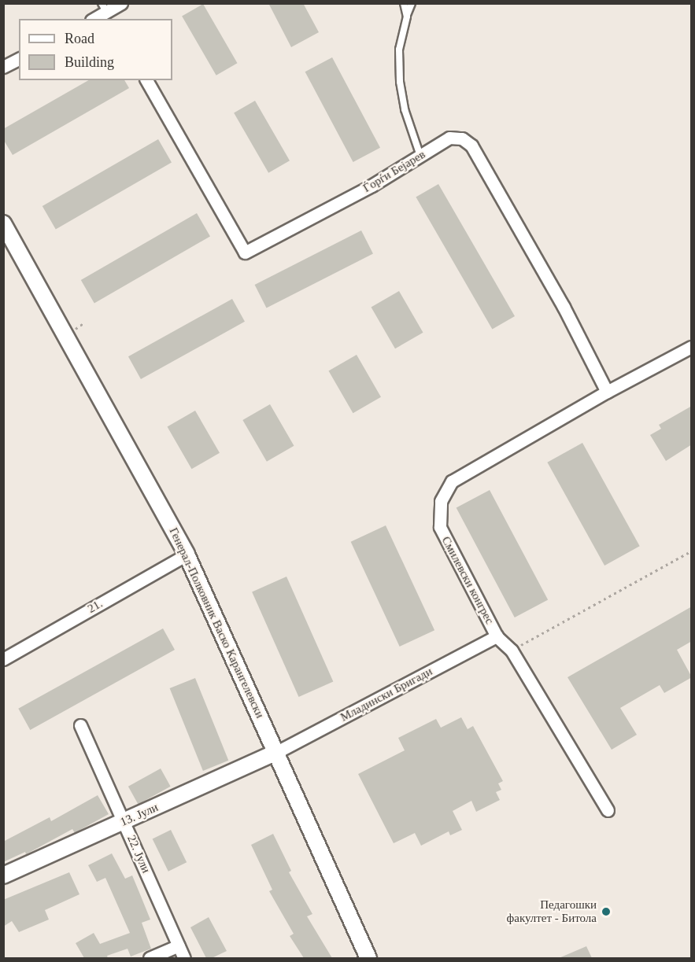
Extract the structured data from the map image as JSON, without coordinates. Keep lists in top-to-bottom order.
{
  "streets": {
    "street": [
      "Ѓорѓи Бејарев",
      "Смилевски конгрес",
      "21.",
      "Генерал-Полковник Васко Карангелевски",
      "Младински Бригади",
      "13. Јули",
      "22. Јули"
    ]
  },
  "crossings": [
    ["Ѓорѓи Бејарев", "Смилевски конгрес"],
    ["Смилевски конгрес", "Младински Бригади"],
    ["21.", "Генерал-Полковник Васко Карангелевски"],
    ["Генерал-Полковник Васко Карангелевски", "Младински Бригади"],
    ["Генерал-Полковник Васко Карангелевски", "13. Јули"],
    ["Младински Бригади", "13. Јули"],
    ["13. Јули", "22. Јули"]
  ],
  "places": ["Педагошки факултет - Битола"],
  "legend": ["Road", "Building"]
}
